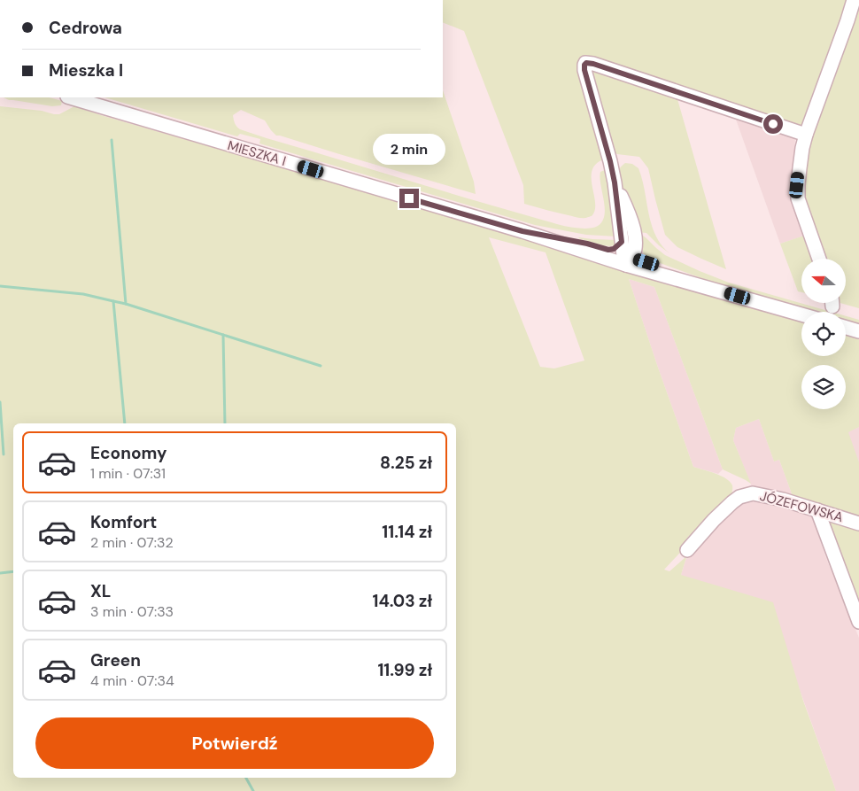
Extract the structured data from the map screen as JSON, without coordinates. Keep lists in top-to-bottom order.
{
  "streets": {
    "street": ["MIESZKA I", "JÓZEFOWSKA"]
  },
  "north": "left",
  "page": {
    "banner": ["Cedrowa", "Mieszka I"],
    "bubble": "2 min",
    "list": [
      {
        "name": "Economy",
        "note": "1 min · 07:31",
        "value": "8.25 zł"
      },
      {
        "name": "Komfort",
        "note": "2 min · 07:32",
        "value": "11.14 zł"
      },
      {
        "name": "XL",
        "note": "3 min · 07:33",
        "value": "14.03 zł"
      },
      {
        "name": "Green",
        "note": "4 min · 07:34",
        "value": "11.99 zł"
      }
    ],
    "buttons": "Potwierdź"
  }
}
